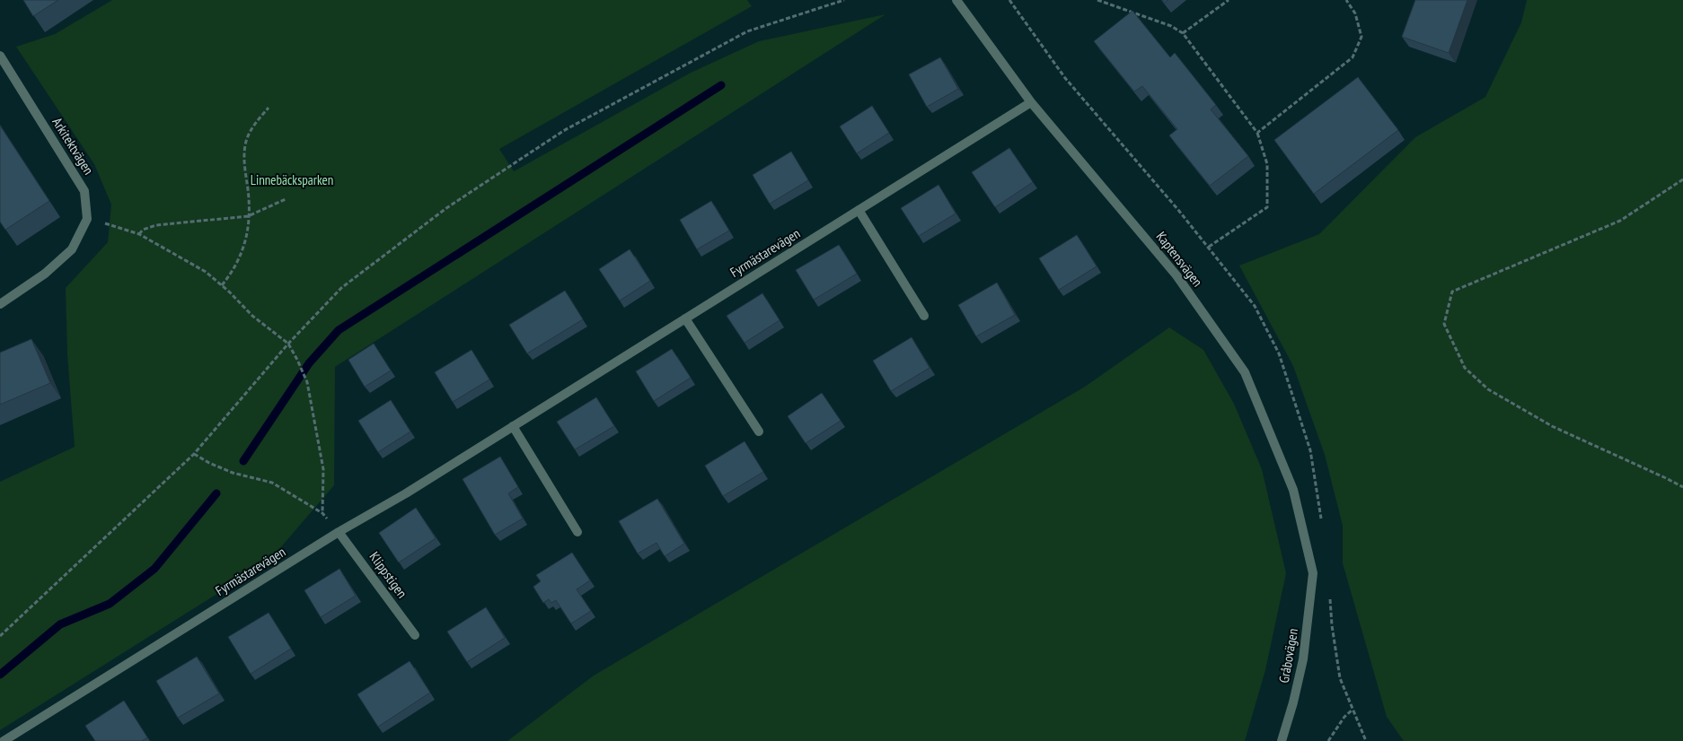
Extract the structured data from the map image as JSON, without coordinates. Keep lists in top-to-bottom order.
{
  "streets": {
    "street": [
      "Arkitektvägen",
      "Fyrmästarevägen",
      "Kaptensvägen",
      "Klippstigen",
      "Gråbovägen"
    ]
  },
  "crossings": [
    ["Fyrmästarevägen", "Kaptensvägen"],
    ["Fyrmästarevägen", "Klippstigen"],
    ["Kaptensvägen", "Gråbovägen"]
  ],
  "parks": ["Linnebäcksparken"]
}
